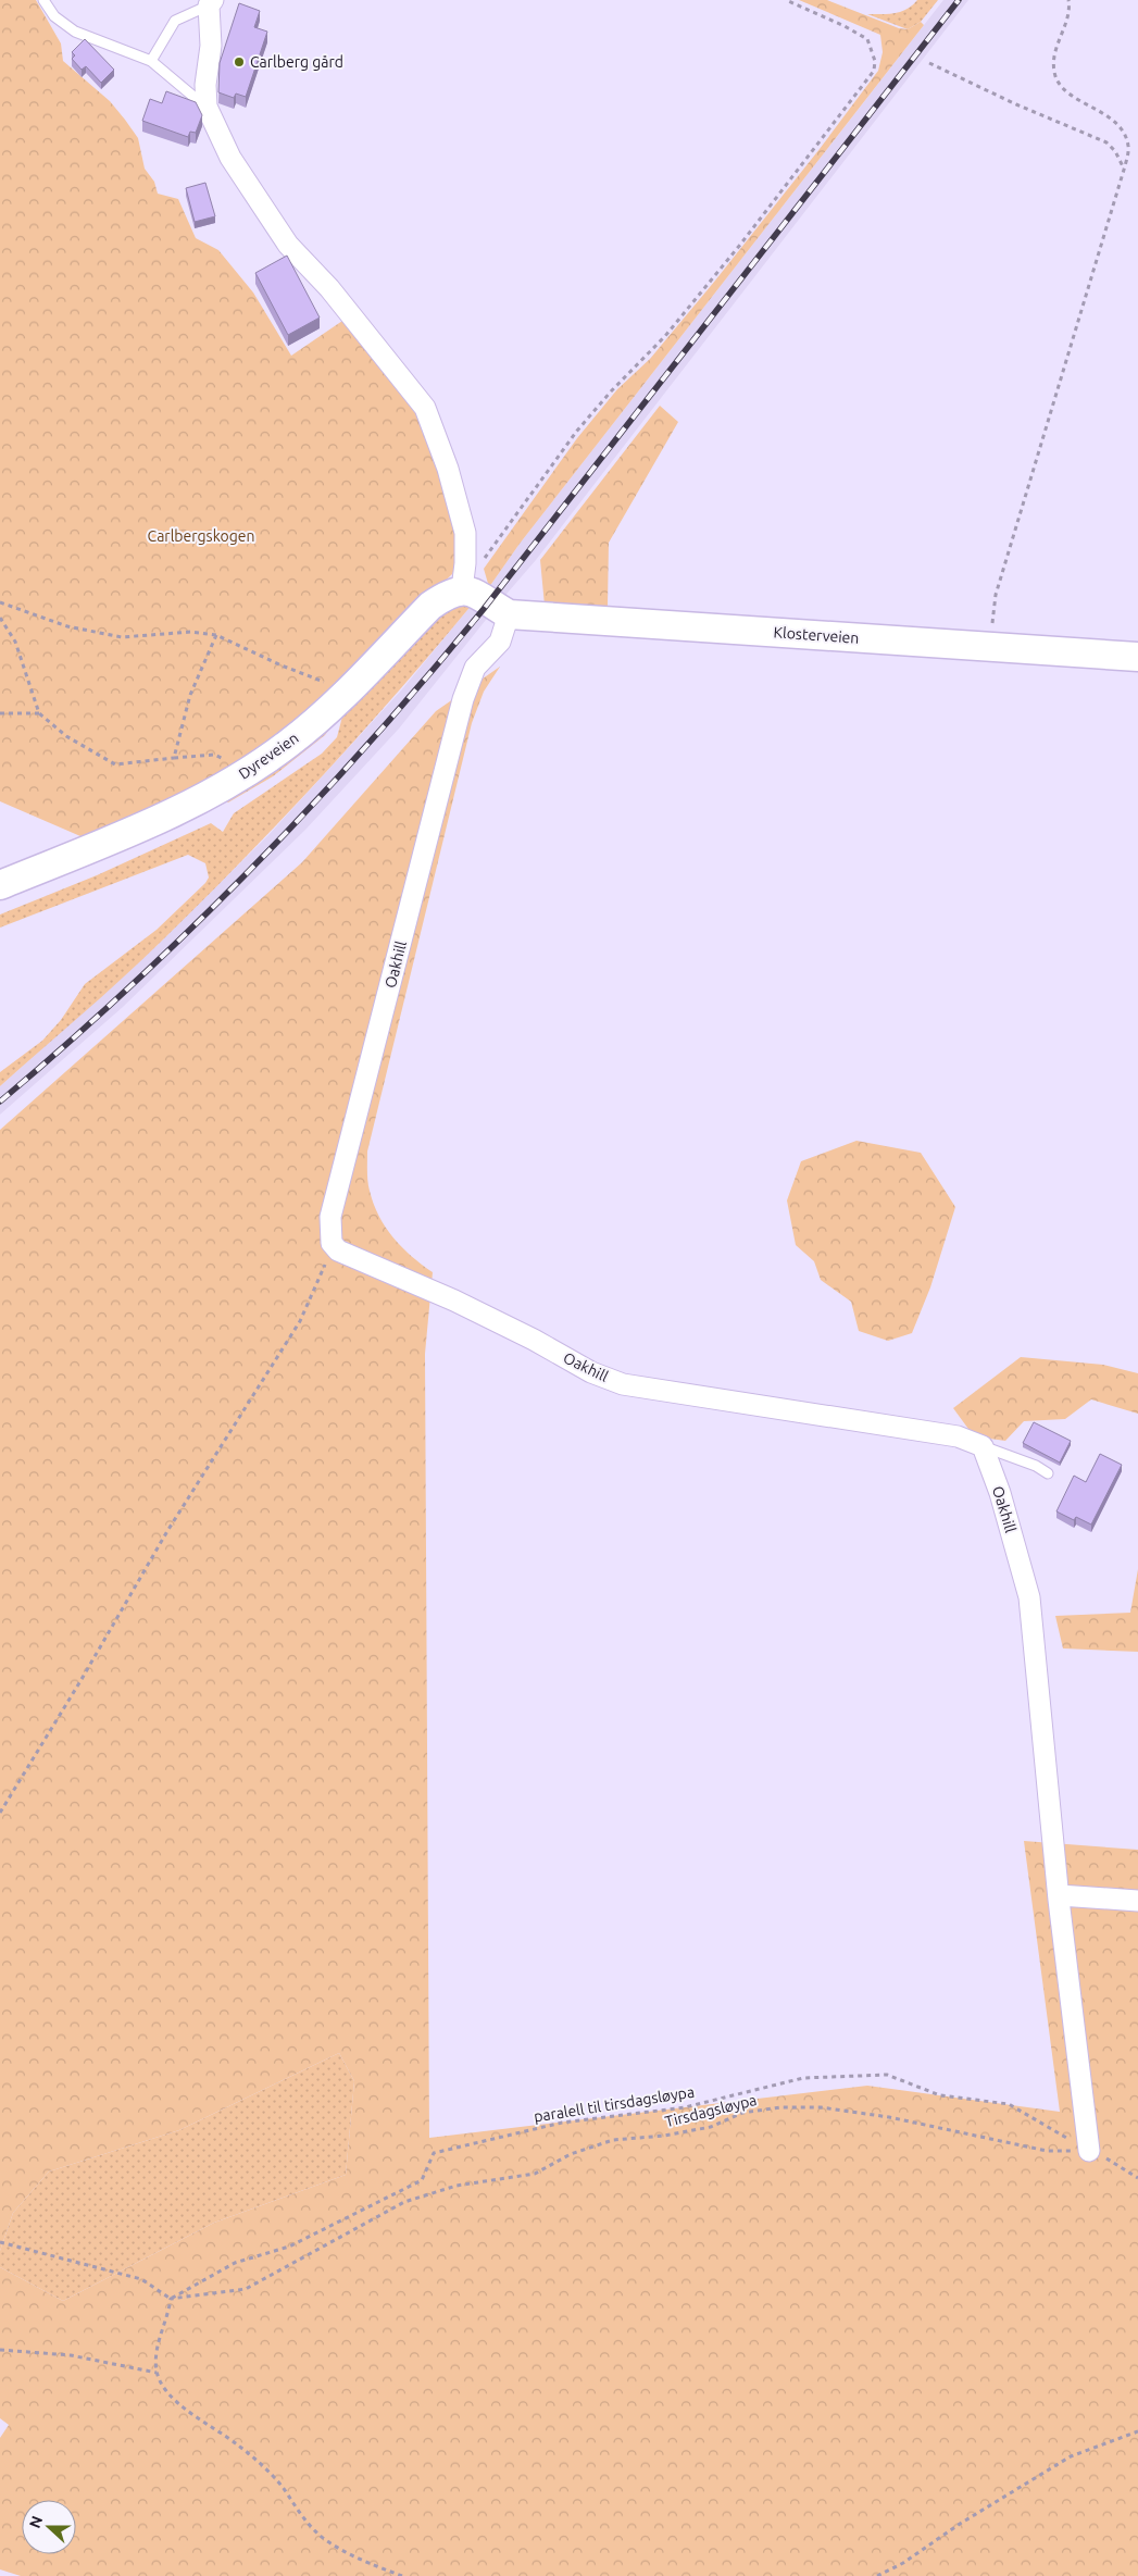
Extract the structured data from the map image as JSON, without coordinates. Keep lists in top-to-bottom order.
{
  "streets": {
    "main road": ["Klosterveien", "Dyreveien"],
    "street": ["Oakhill"],
    "path": ["paralell til tirsdagsløypa", "Tirsdagsløypa"]
  },
  "crossings": [
    ["Klosterveien", "Oakhill"],
    ["Oakhill", "paralell til tirsdagsløypa"],
    ["Oakhill", "Tirsdagsløypa"],
    ["paralell til tirsdagsløypa", "Tirsdagsløypa"]
  ],
  "parks": ["Carlbergskogen"],
  "places": ["Carlberg gård"],
  "north": "left"
}
